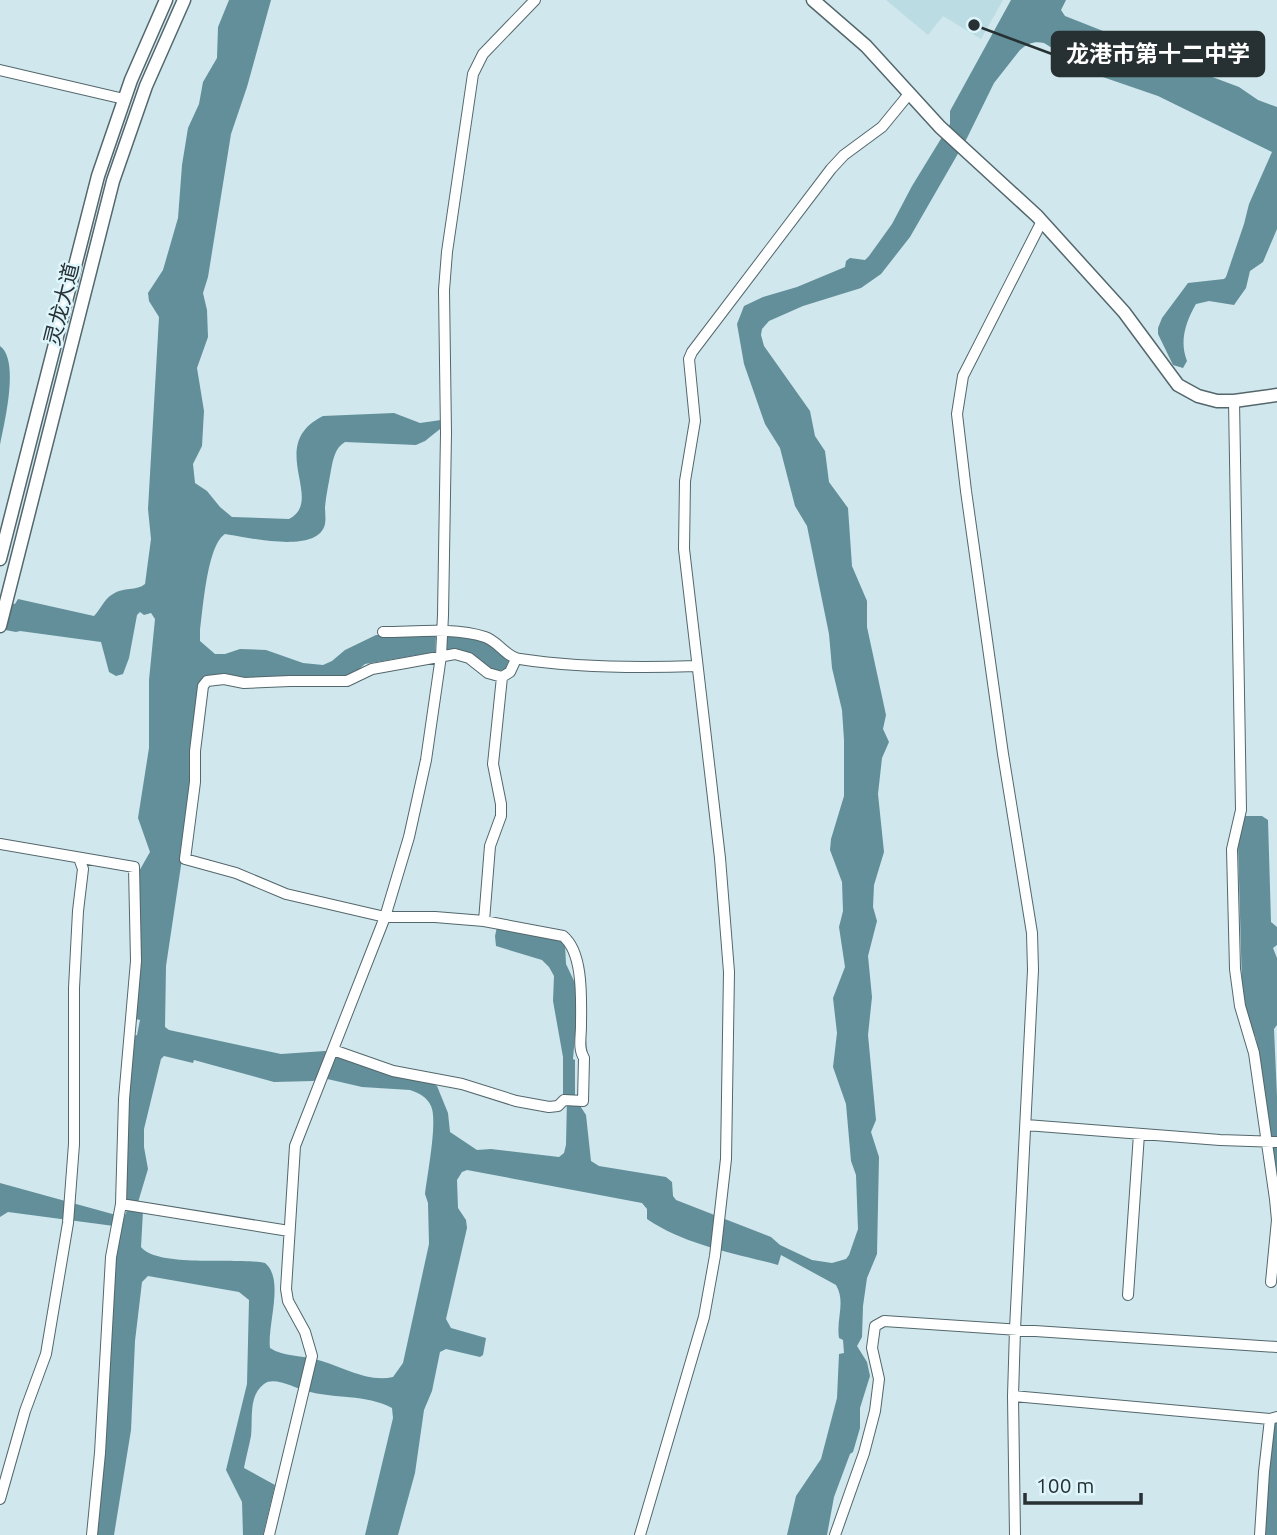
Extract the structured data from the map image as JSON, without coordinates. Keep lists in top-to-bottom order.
{
  "streets": {
    "main road": ["灵龙大道"]
  },
  "places": ["龙港市第十二中学"],
  "scale_bar": "100 m"
}
